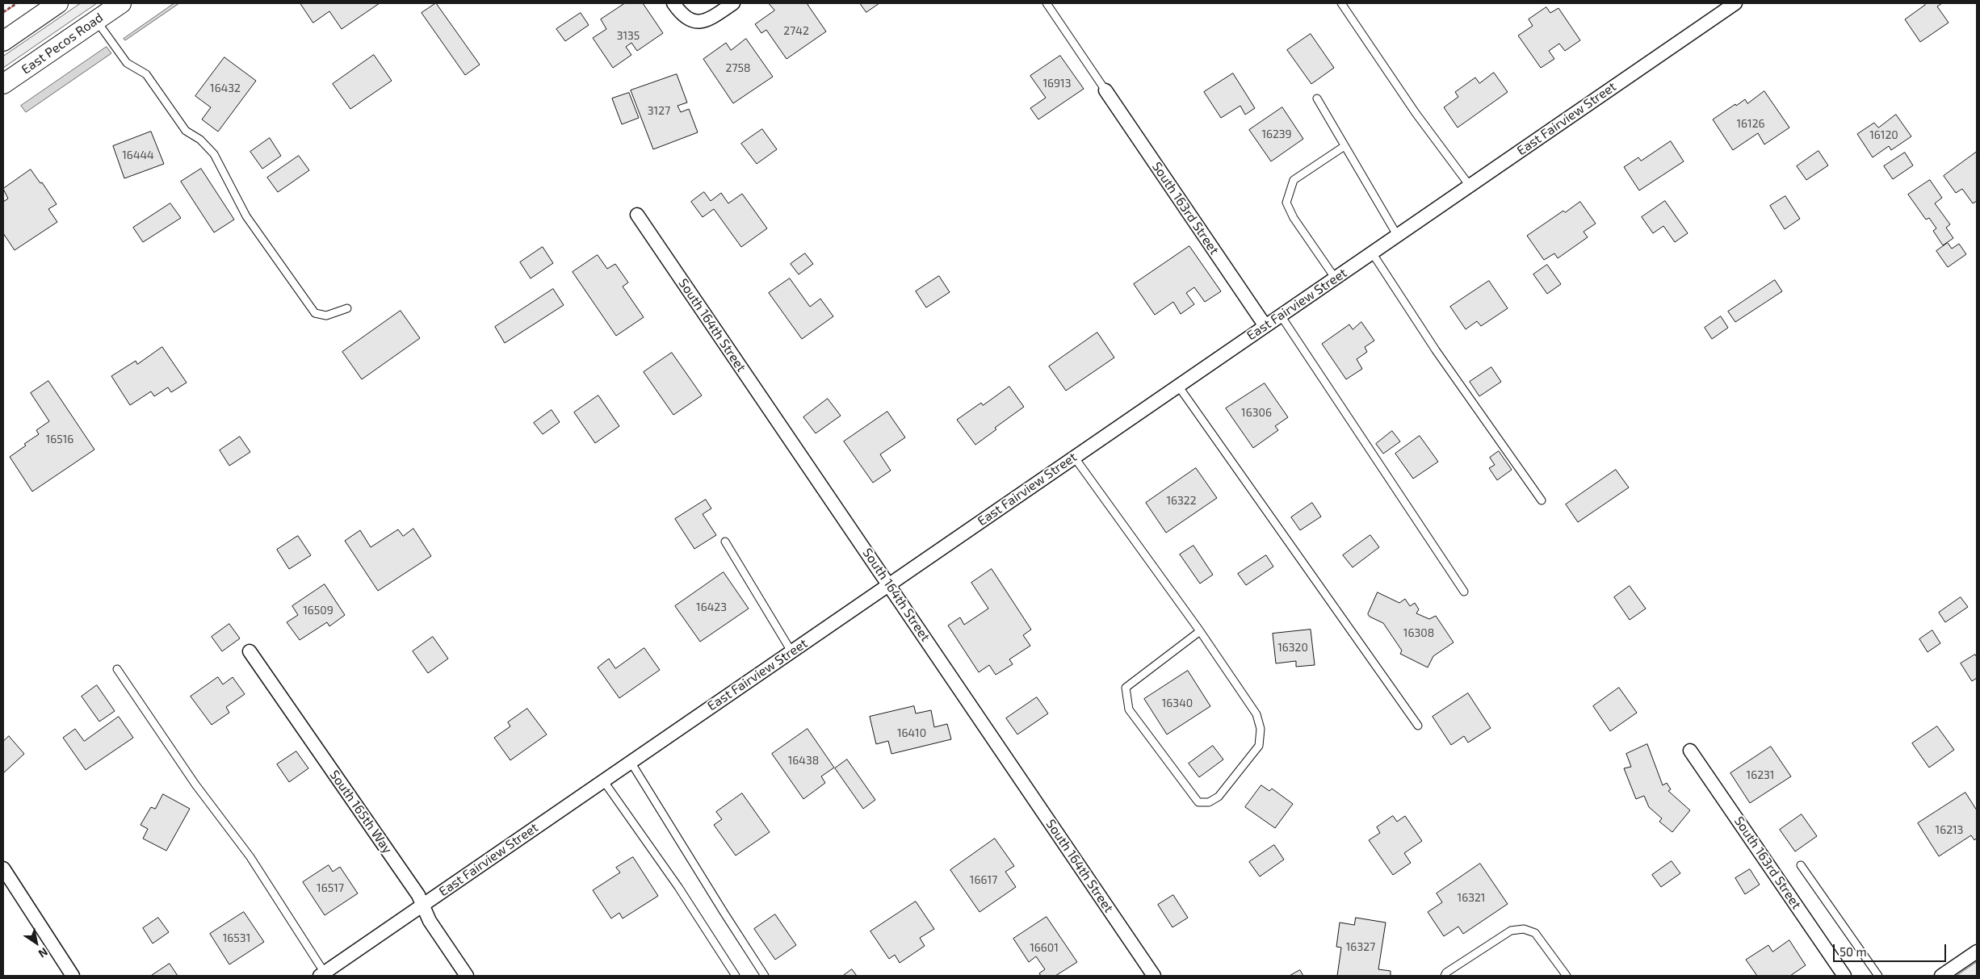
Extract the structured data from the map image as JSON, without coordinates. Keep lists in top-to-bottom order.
{
  "streets": {
    "main road": ["East Pecos Road"],
    "street": [
      "East Fairview Street",
      "South 163rd Street",
      "South 164th Street",
      "South 165th Way"
    ]
  },
  "crossings": [
    ["East Fairview Street", "South 163rd Street"],
    ["East Fairview Street", "South 164th Street"],
    ["East Fairview Street", "South 165th Way"]
  ],
  "house_numbers": [
    "2742",
    "3135",
    "2758",
    "16913",
    "16432",
    "3127",
    "16126",
    "16239",
    "16120",
    "16444",
    "16306",
    "16516",
    "16322",
    "16423",
    "16509",
    "16308",
    "16320",
    "16340",
    "16410",
    "16438",
    "16231",
    "16213",
    "16617",
    "16517",
    "16321",
    "16531",
    "16327",
    "16601"
  ],
  "scale_bar": "50 m",
  "north": "bottom right"
}
